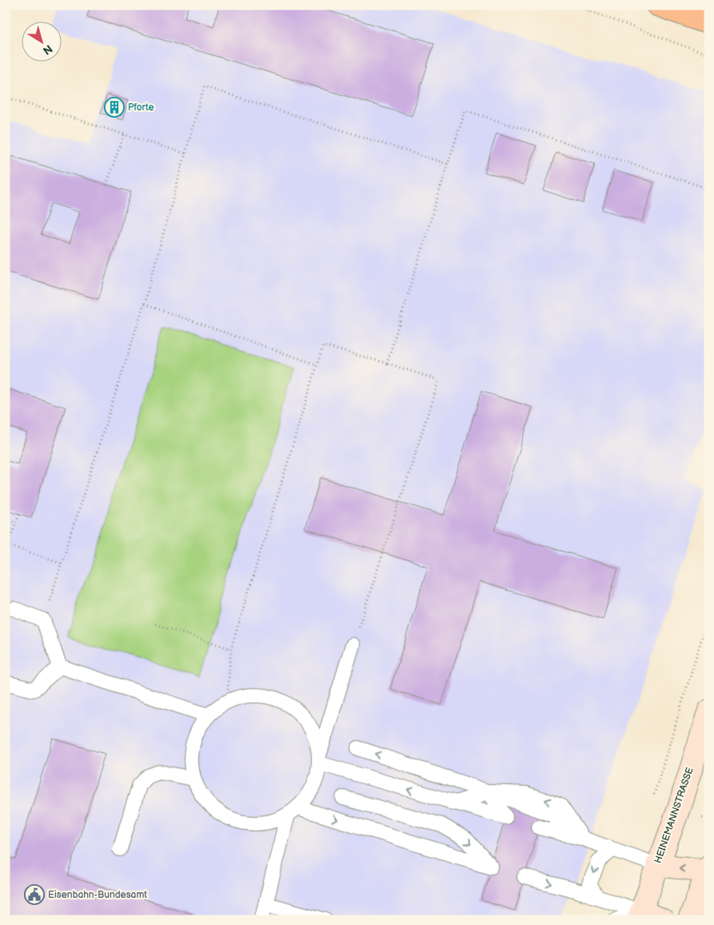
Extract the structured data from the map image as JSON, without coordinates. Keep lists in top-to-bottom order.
{
  "streets": {
    "main road": ["HEINEMANNSTRASSE"]
  },
  "places": {
    "building": ["Pforte"],
    "public building": ["Eisenbahn-Bundesamt"]
  },
  "north": "bottom right"
}
